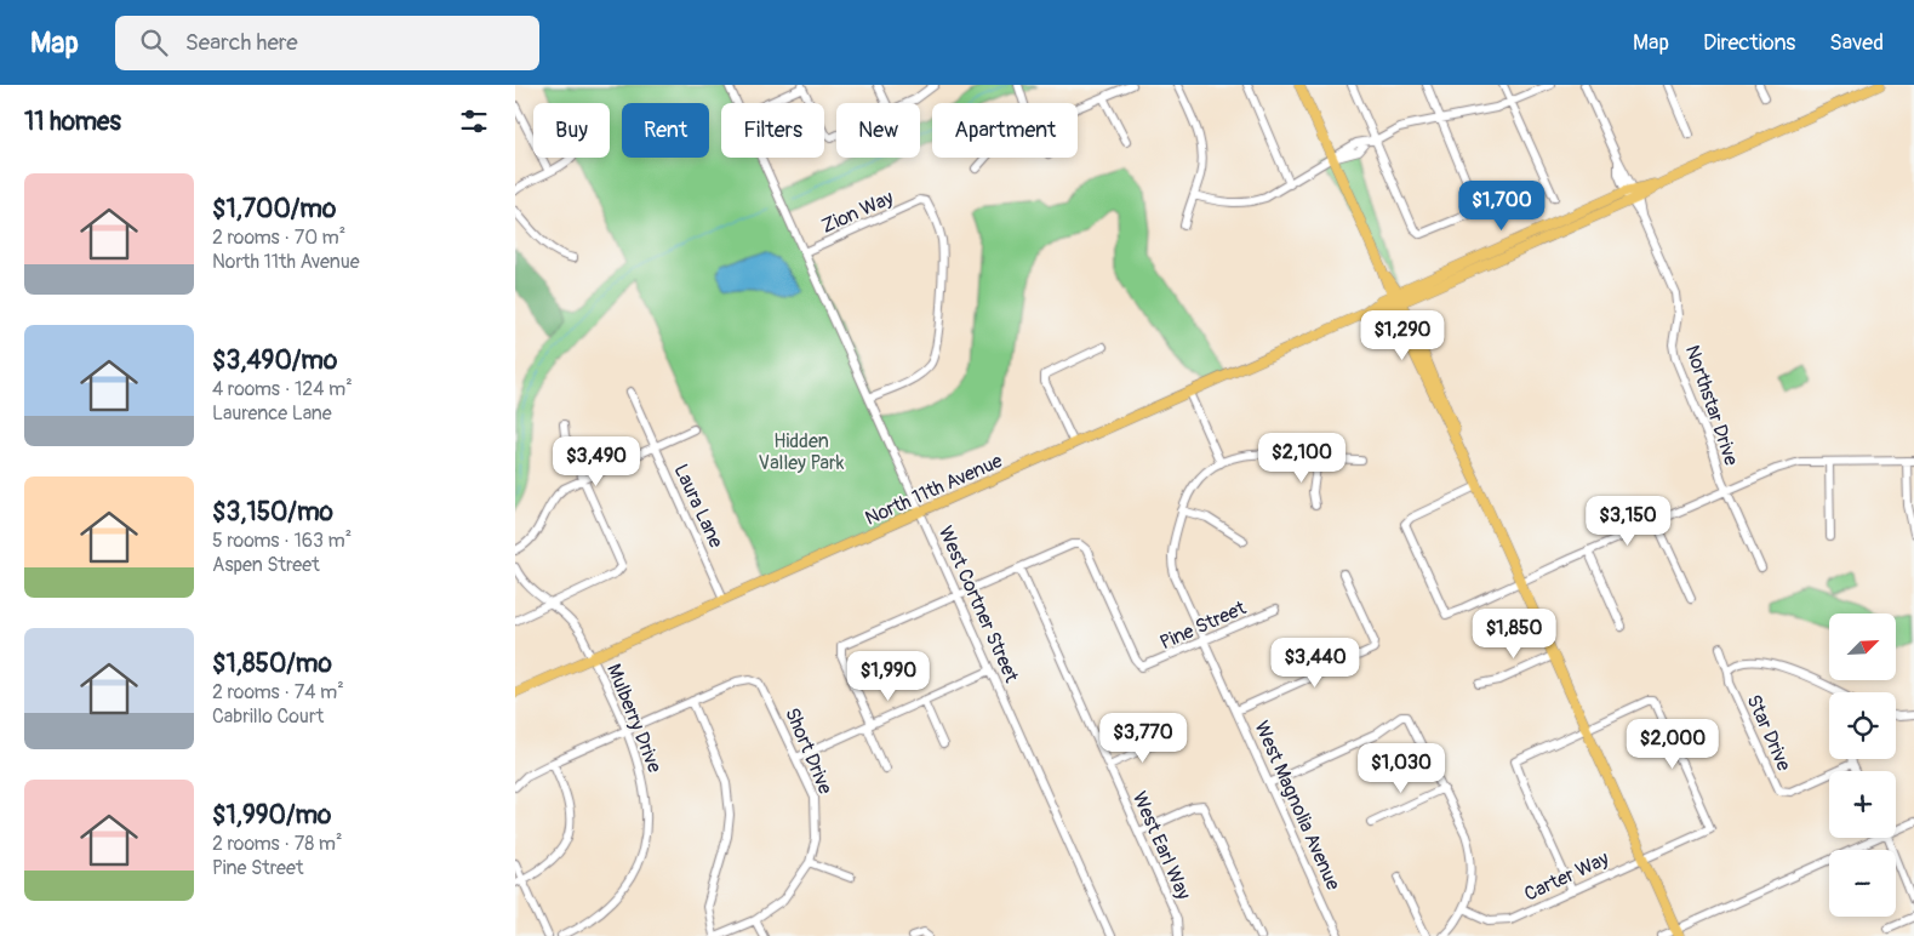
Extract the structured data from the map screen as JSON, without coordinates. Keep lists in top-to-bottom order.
{
  "streets": {
    "main road": ["North 11th Avenue"],
    "street": [
      "Zion Way",
      "Northstar Drive",
      "Laura Lane",
      "West Cortner Street",
      "Pine Street",
      "Mulberry Drive",
      "Star Drive",
      "Short Drive",
      "West Magnolia Avenue",
      "West Earl Way",
      "Carter Way"
    ]
  },
  "crossings": [
    ["Zion Way", "West Cortner Street"],
    ["Northstar Drive", "North 11th Avenue"],
    ["North 11th Avenue", "Laura Lane"],
    ["North 11th Avenue", "West Cortner Street"],
    ["North 11th Avenue", "Mulberry Drive"],
    ["Pine Street", "West Magnolia Avenue"],
    ["Pine Street", "West Earl Way"]
  ],
  "parks": ["Hidden Valley Park"],
  "north": "top right",
  "page": {
    "header": "Map",
    "search": "Search here",
    "nav": ["Map", "Directions", "Saved"],
    "heading": "11 homes",
    "chip": [
      "Buy",
      "Rent",
      "Filters",
      "New",
      "Apartment"
    ],
    "list": [
      {
        "name": "$1,700/mo",
        "note": "2 rooms · 70 m² · North 11th Avenue"
      },
      {
        "name": "$3,490/mo",
        "note": "4 rooms · 124 m² · Laurence Lane"
      },
      {
        "name": "$3,150/mo",
        "note": "5 rooms · 163 m² · Aspen Street"
      },
      {
        "name": "$1,850/mo",
        "note": "2 rooms · 74 m² · Cabrillo Court"
      },
      {
        "name": "$1,990/mo",
        "note": "2 rooms · 78 m² · Pine Street"
      }
    ],
    "price": [
      "$1,700",
      "$1,290",
      "$2,100",
      "$3,490",
      "$3,150",
      "$1,850",
      "$3,440",
      "$1,990",
      "$3,770",
      "$2,000",
      "$1,030"
    ],
    "map_buttons": ["+", "−"]
  }
}
